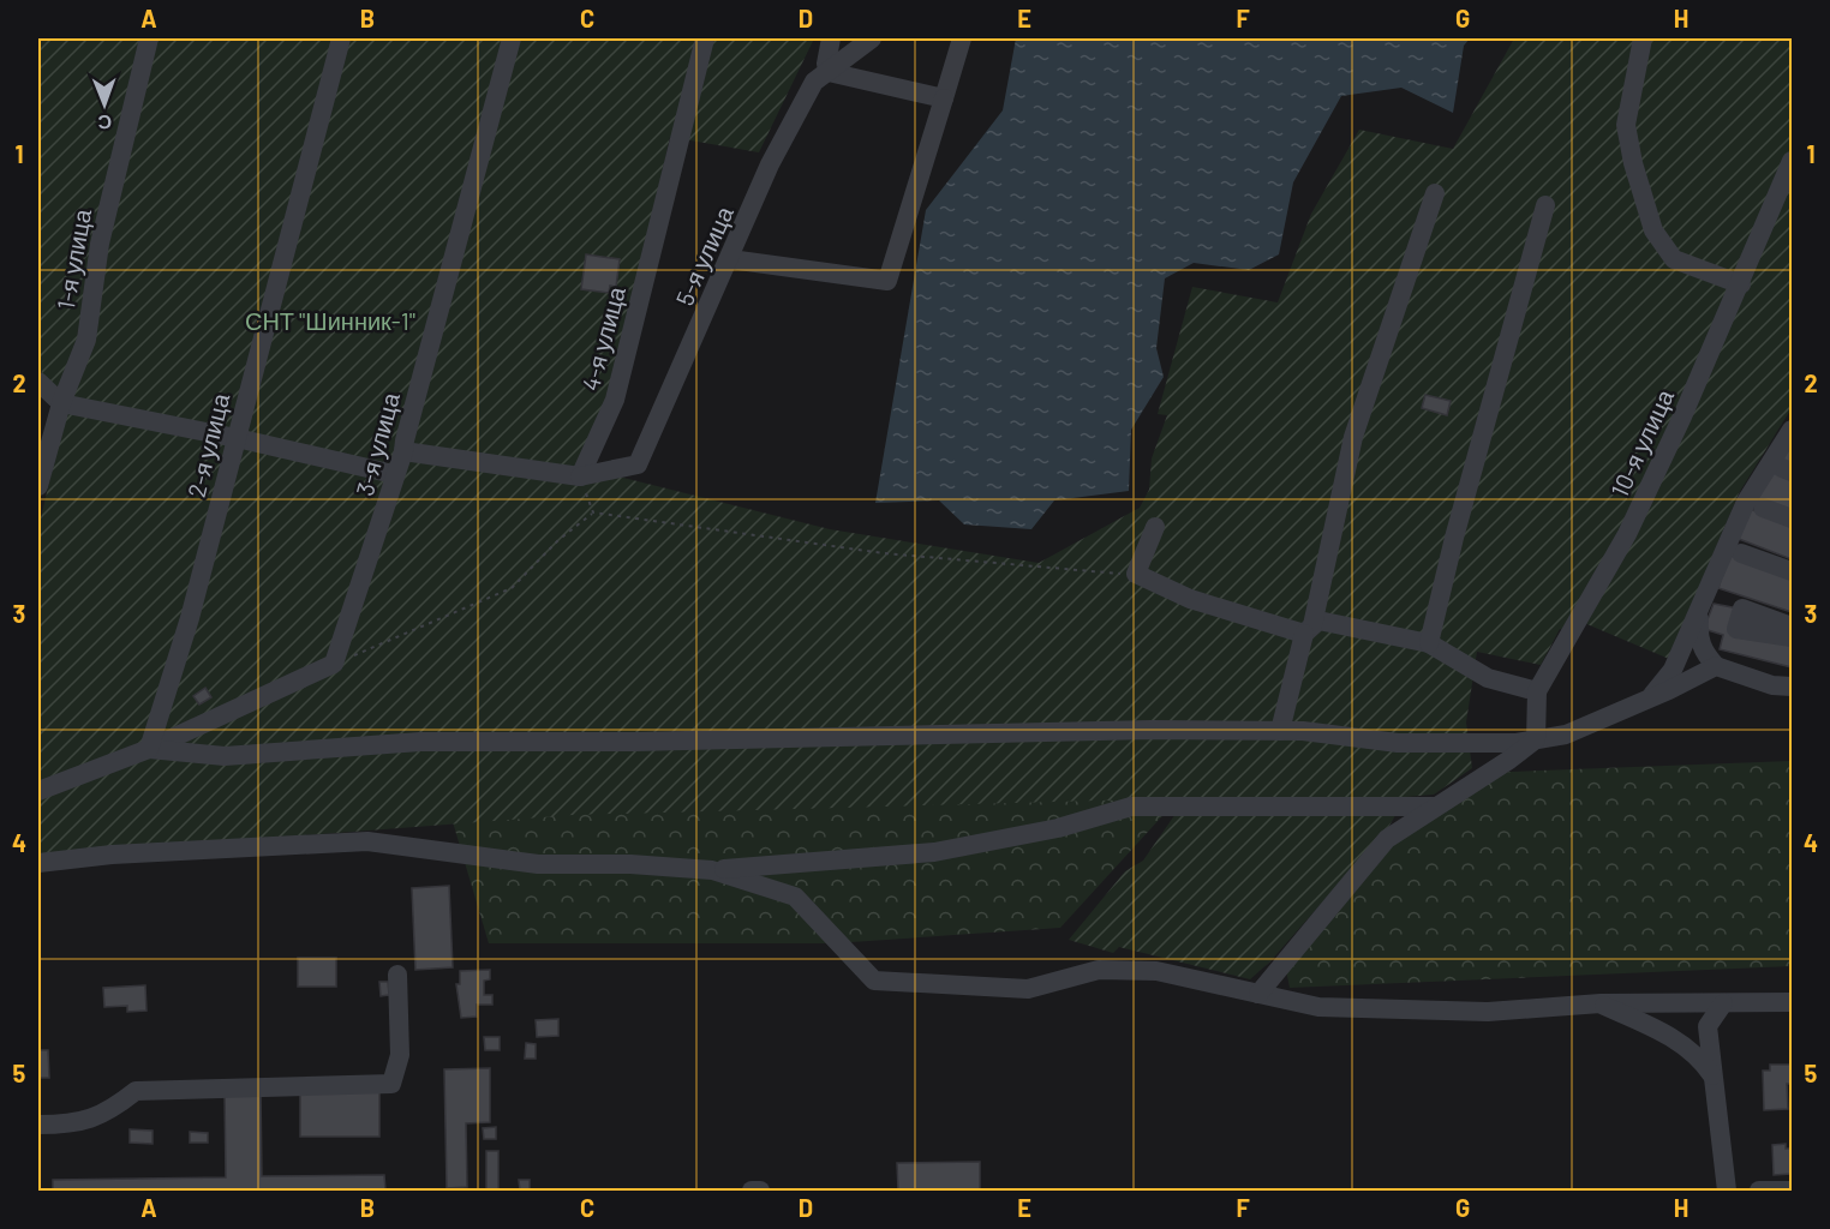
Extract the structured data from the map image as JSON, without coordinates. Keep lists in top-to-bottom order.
{
  "streets": {
    "street": [
      "5-я улица",
      "1-я улица",
      "4-я улица",
      "10-я улица",
      "3-я улица",
      "2-я улица"
    ]
  },
  "crossings": [
    ["5-я улица", "4-я улица"]
  ],
  "parks": ["СНТ \"Шинник-1\""],
  "north": "bottom",
  "grid": {
    "columns": [
      "A",
      "B",
      "C",
      "D",
      "E",
      "F",
      "G",
      "H"
    ],
    "rows": [
      "1",
      "2",
      "3",
      "4",
      "5"
    ]
  }
}
